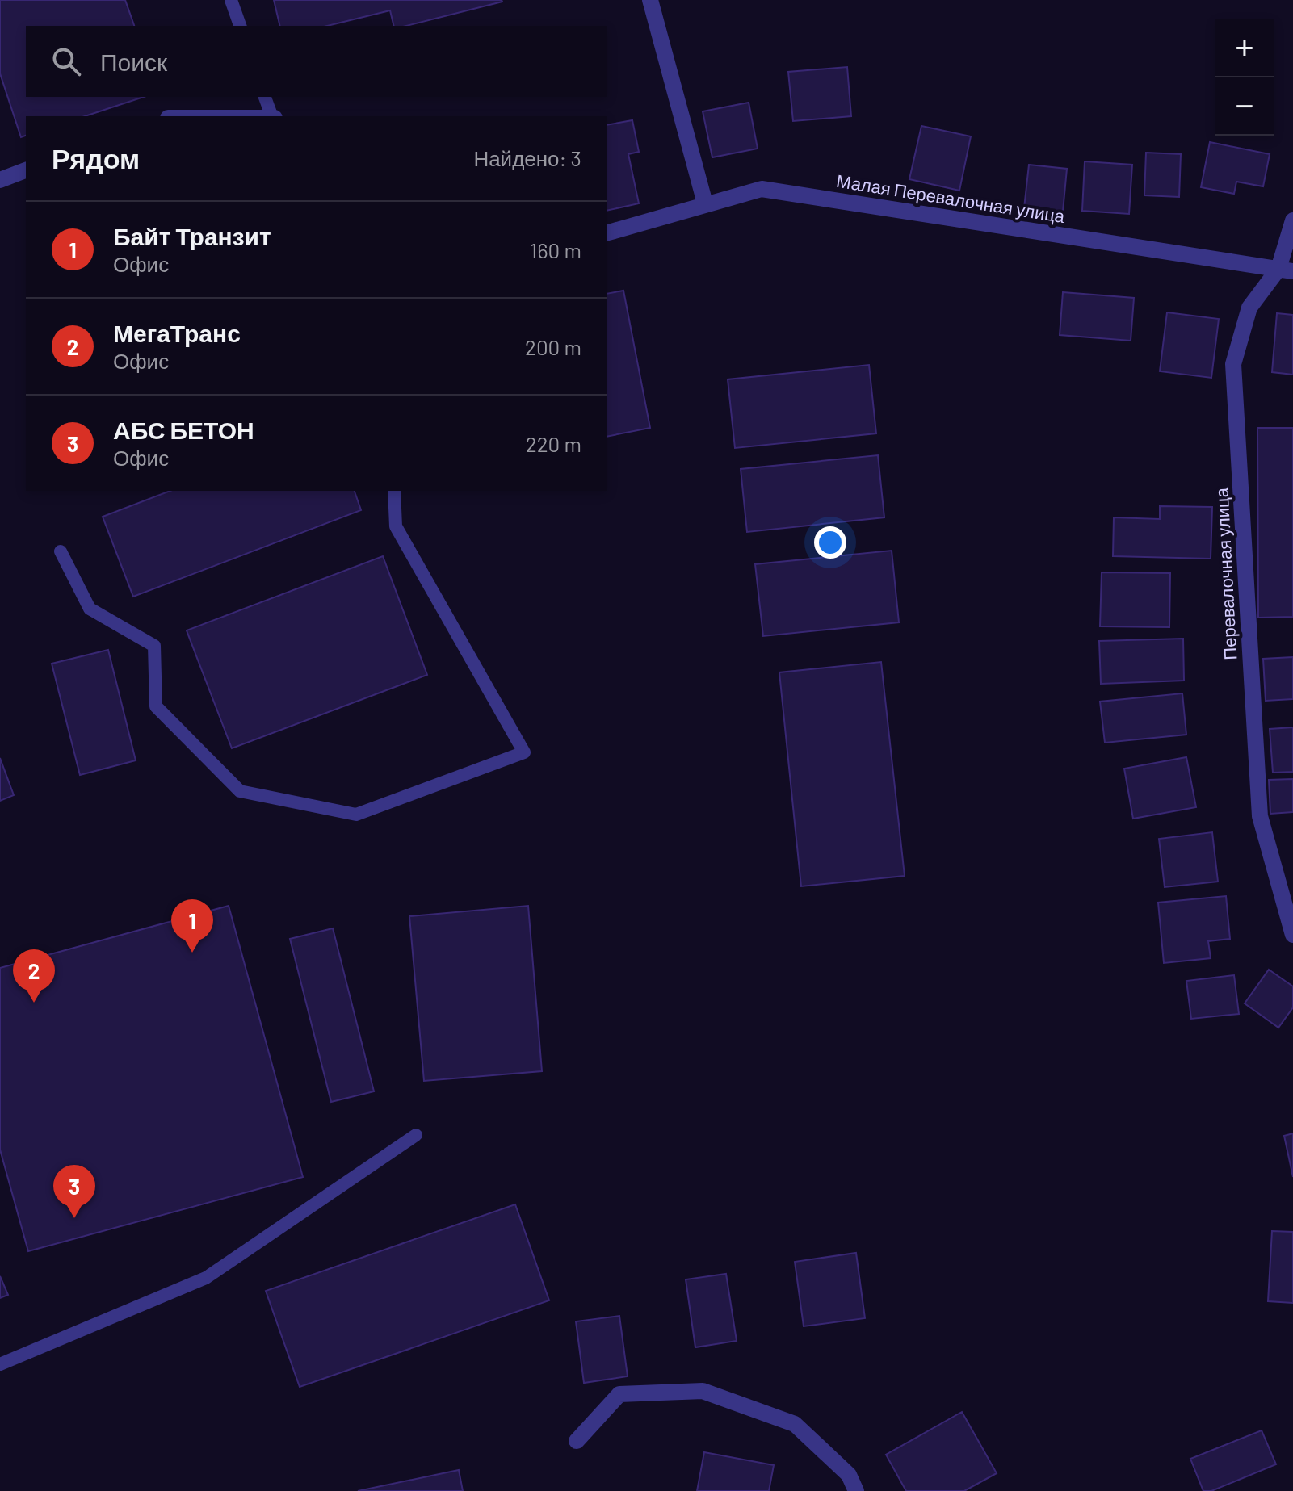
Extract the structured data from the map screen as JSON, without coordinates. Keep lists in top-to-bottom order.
{
  "streets": {
    "street": ["Малая Перевалочная улица", "Перевалочная улица"]
  },
  "crossings": [
    ["Малая Перевалочная улица", "Перевалочная улица"]
  ],
  "page": {
    "map_buttons": ["+", "−"],
    "search": "Поиск",
    "heading": ["Рядом", "Найдено: 3"],
    "list": [
      {
        "mark": "1",
        "name": "Байт Транзит",
        "note": "Офис",
        "value": "160 m"
      },
      {
        "mark": "2",
        "name": "МегаТранс",
        "note": "Офис",
        "value": "200 m"
      },
      {
        "mark": "3",
        "name": "АБС БЕТОН",
        "note": "Офис",
        "value": "220 m"
      }
    ],
    "pins": ["1", "2", "3"]
  }
}
